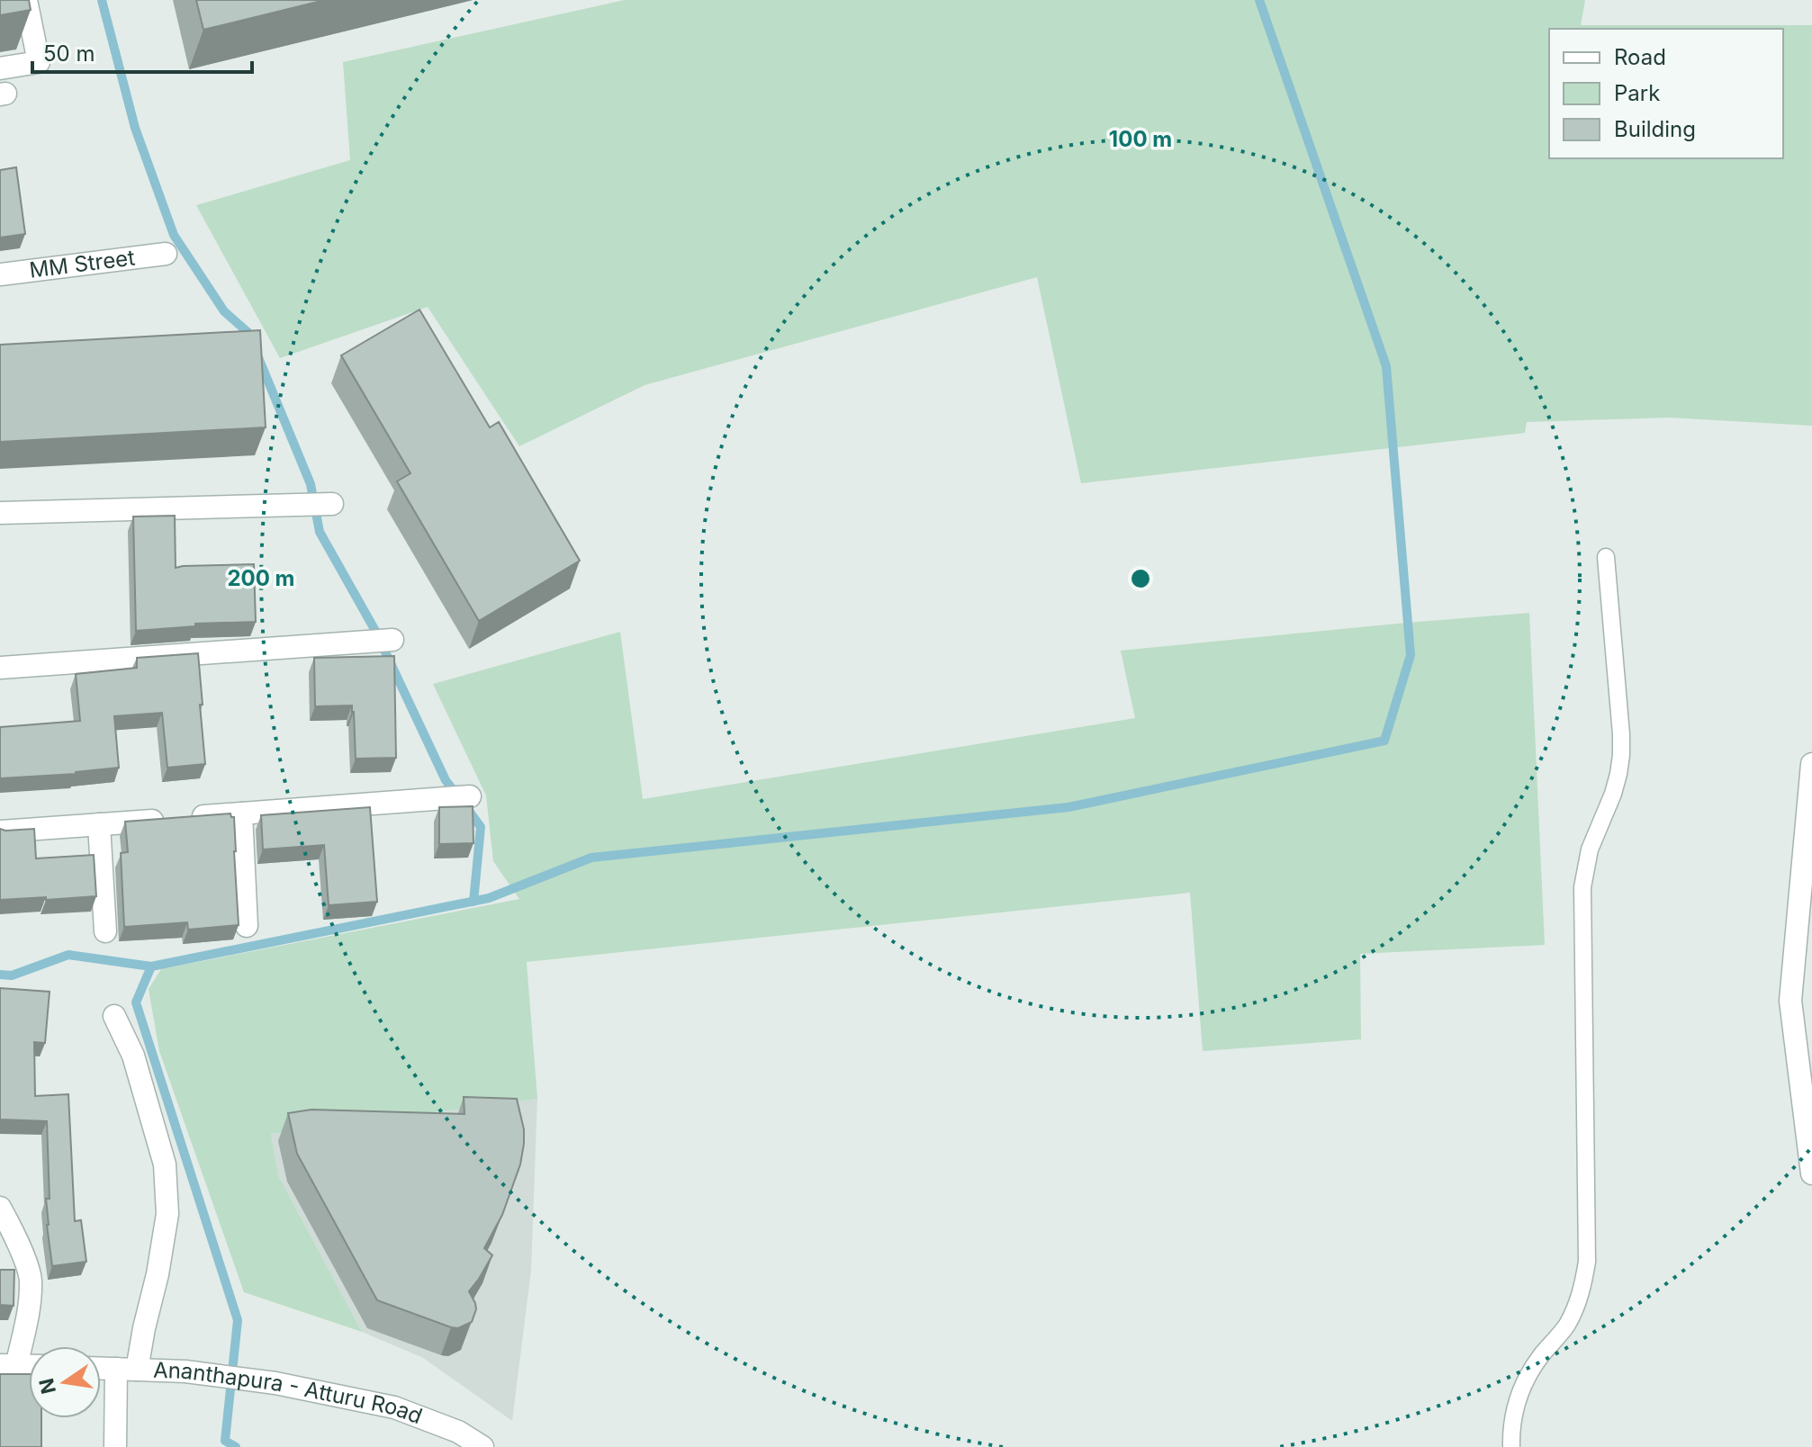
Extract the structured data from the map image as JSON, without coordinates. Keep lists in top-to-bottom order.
{
  "streets": {
    "street": ["MM Street", "Ananthapura - Atturu Road"]
  },
  "legend": ["Road", "Park", "Building"],
  "scale_bar": "50 m",
  "north": "left",
  "rings": ["100 m", "200 m"]
}
